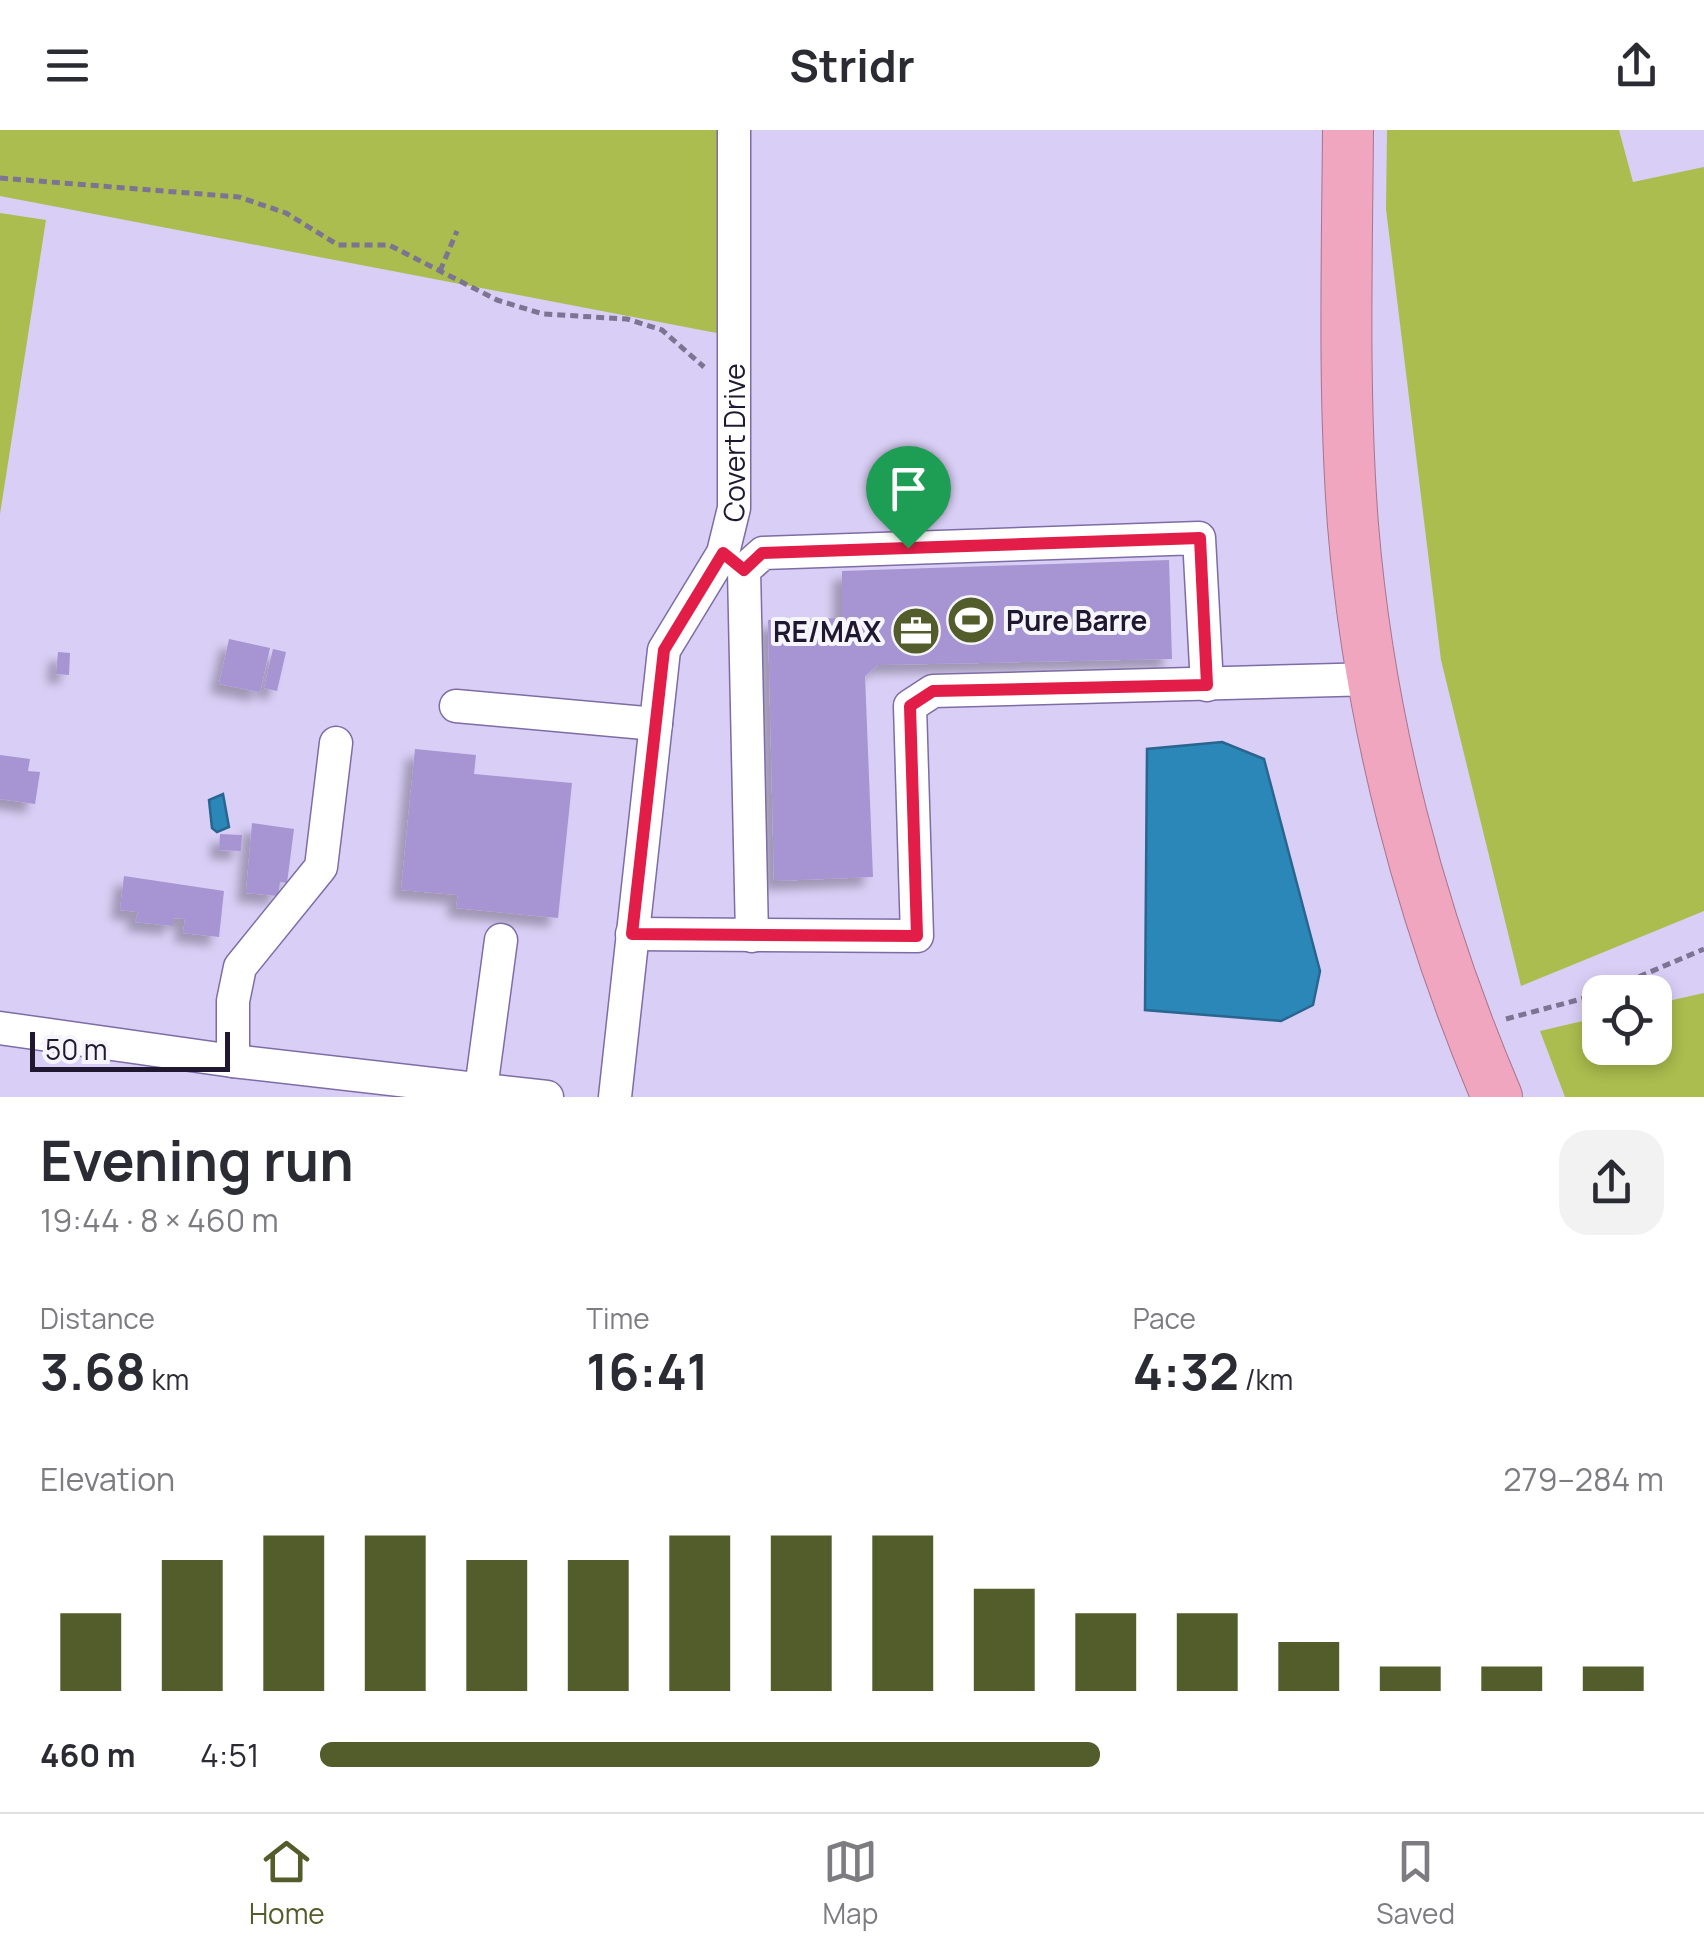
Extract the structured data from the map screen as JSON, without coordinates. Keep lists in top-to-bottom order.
{
  "streets": {
    "street": ["Covert Drive"]
  },
  "places": {
    "sports": ["Pure Barre"],
    "office": ["RE/MAX"]
  },
  "scale_bar": "50 m",
  "page": {
    "header": "Stridr",
    "scale": "50 m",
    "heading": ["Evening run", "19:44 · 8 × 460 m"],
    "stats": [
      ["Distance", "3.68 km"],
      ["Time", "16:41"],
      ["Pace", "4:32 /km"]
    ],
    "chart": ["Elevation", "279–284 m"],
    "list": [
      {
        "name": "460 m",
        "note": "4:51"
      }
    ],
    "tabs": ["Home", "Map", "Saved"]
  }
}
